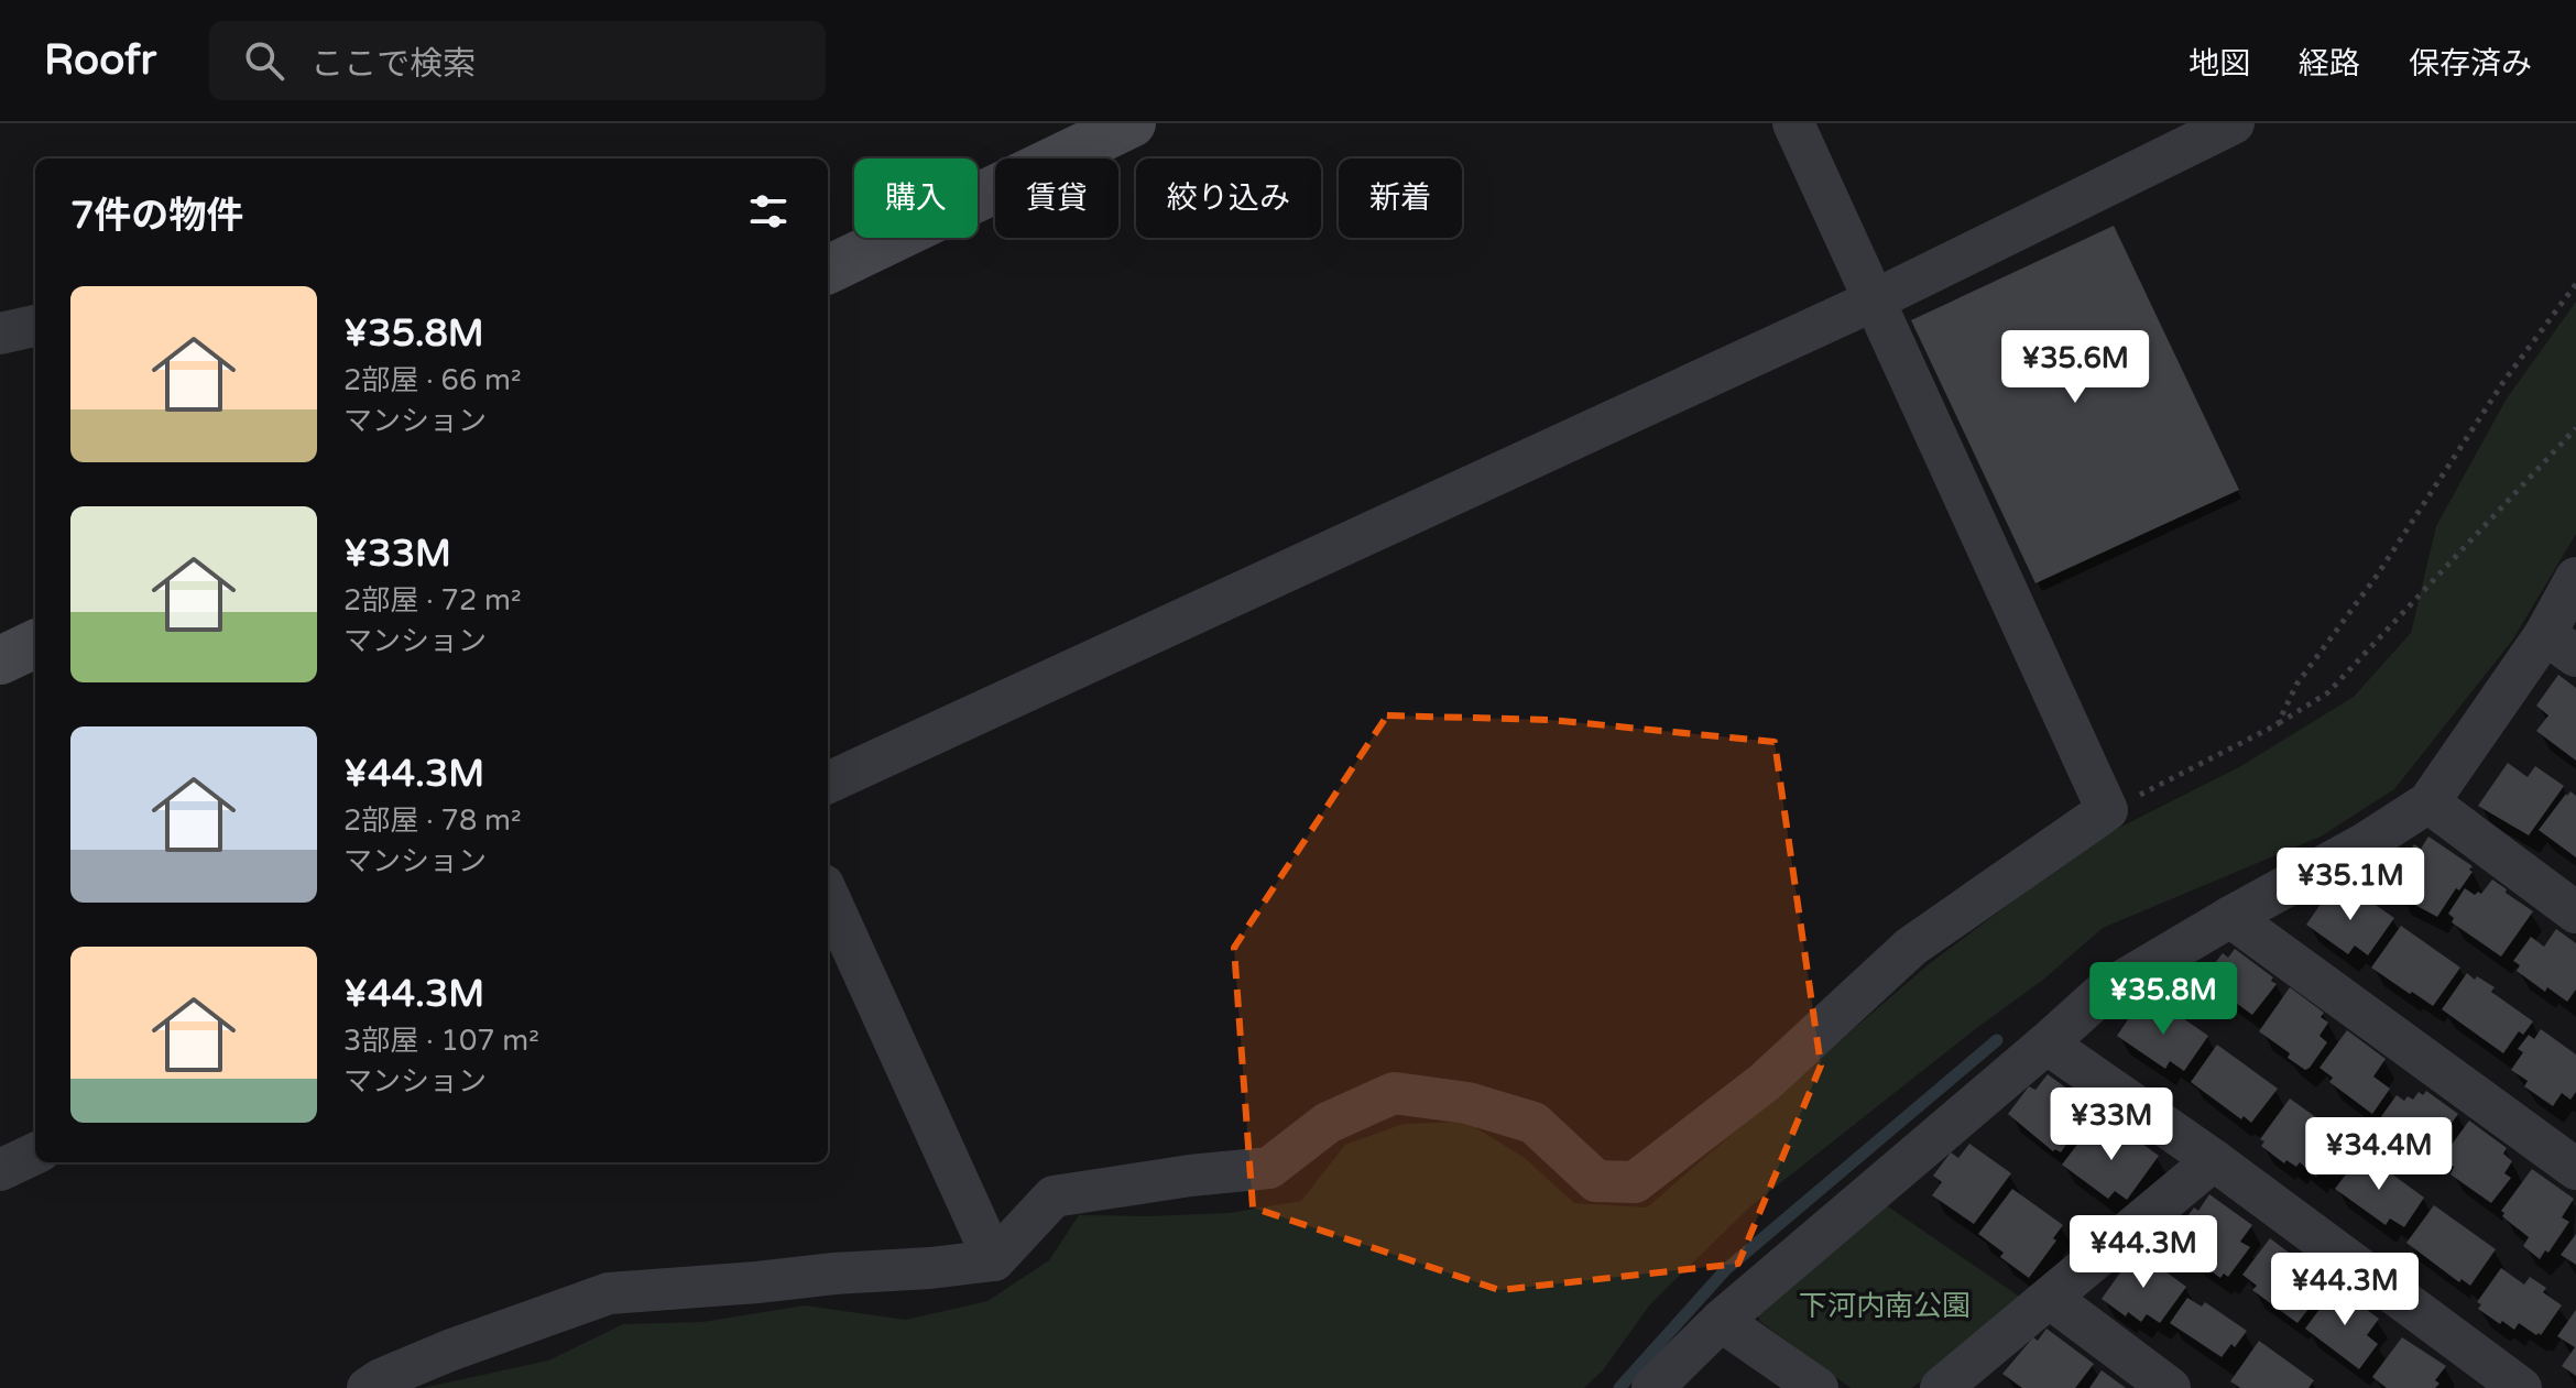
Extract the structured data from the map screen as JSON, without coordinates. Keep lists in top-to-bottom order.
{
  "parks": ["下河内南公園"],
  "page": {
    "header": "Roofr",
    "search": "ここで検索",
    "nav": ["地図", "経路", "保存済み"],
    "chip": [
      "購入",
      "賃貸",
      "絞り込み",
      "新着"
    ],
    "heading": "7件の物件",
    "list": [
      {
        "name": "¥35.8M",
        "note": "2部屋 · 66 m² · マンション"
      },
      {
        "name": "¥33M",
        "note": "2部屋 · 72 m² · マンション"
      },
      {
        "name": "¥44.3M",
        "note": "2部屋 · 78 m² · マンション"
      },
      {
        "name": "¥44.3M",
        "note": "3部屋 · 107 m² · マンション"
      }
    ],
    "price": [
      "¥35.6M",
      "¥35.1M",
      "¥35.8M",
      "¥33M",
      "¥34.4M",
      "¥44.3M",
      "¥44.3M"
    ]
  }
}
